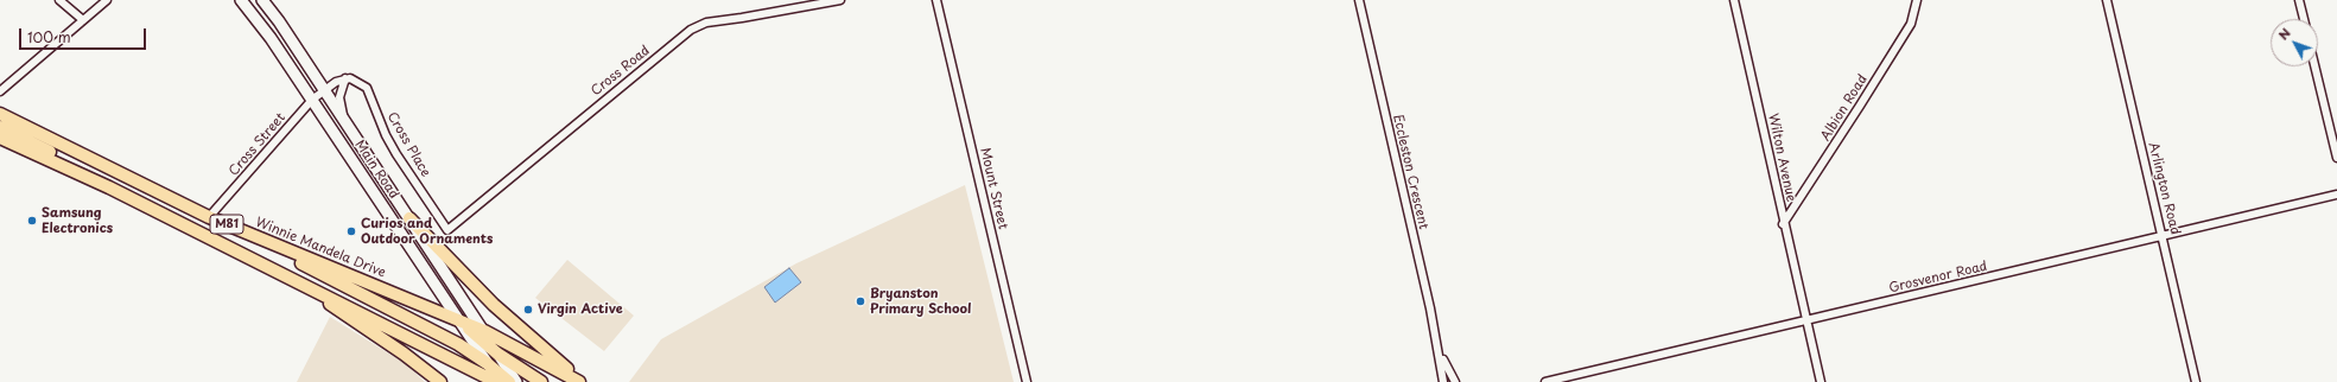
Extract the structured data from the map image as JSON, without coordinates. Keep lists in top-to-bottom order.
{
  "streets": {
    "main road": ["Main Road", "M81", "Winnie Mandela Drive"],
    "street": [
      "Cross Road",
      "Albion Road",
      "Cross Street",
      "Cross Place",
      "Wilton Avenue",
      "Eccleston Crescent",
      "Mount Street",
      "Arlington Road",
      "Grosvenor Road"
    ]
  },
  "crossings": [
    ["Cross Road", "Cross Place"],
    ["Albion Road", "Wilton Avenue"],
    ["Cross Street", "Main Road"],
    ["Cross Street", "Winnie Mandela Drive"],
    ["Wilton Avenue", "Grosvenor Road"],
    ["Main Road", "M81"],
    ["Main Road", "Winnie Mandela Drive"],
    ["Arlington Road", "Grosvenor Road"]
  ],
  "places": [
    "Samsung Electronics",
    "Curios and Outdoor Ornaments",
    "Bryanston Primary School",
    "Virgin Active"
  ],
  "scale_bar": "100 m",
  "north": "top left"
}
